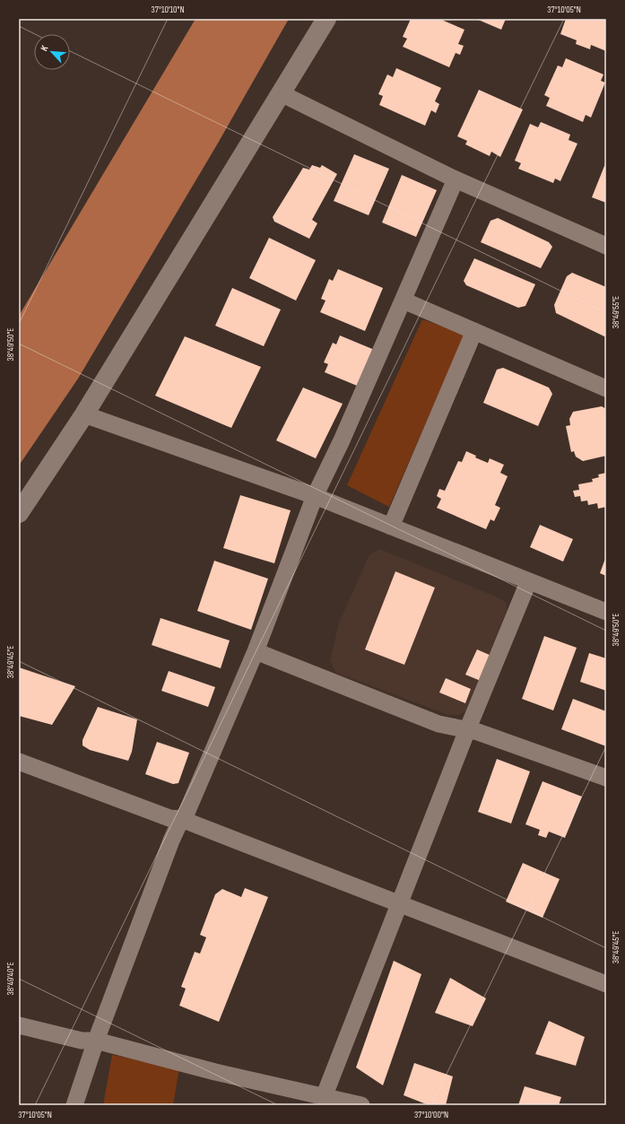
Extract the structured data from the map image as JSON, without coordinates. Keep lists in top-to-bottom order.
{
  "north": "top left",
  "coordinates": [
    "37°10'10\"N",
    "37°10'05\"N",
    "38°49'55\"E",
    "38°49'50\"E",
    "38°49'45\"E",
    "38°49'40\"E",
    "37°10'00\"N"
  ]
}
